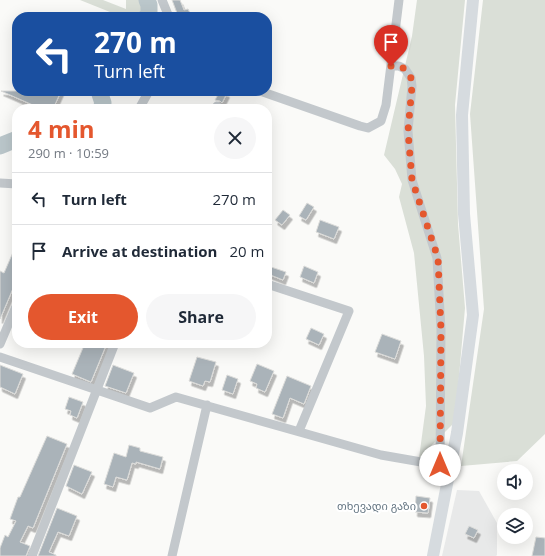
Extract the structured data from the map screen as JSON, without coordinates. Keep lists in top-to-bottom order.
{
  "places": ["თხევადი გაზი"],
  "page": {
    "turn": ["270 m", "Turn left"],
    "heading": ["4 min", "290 m · 10:59"],
    "list": [
      {
        "name": "Turn left",
        "value": "270 m"
      },
      {
        "name": "Arrive at destination",
        "value": "20 m"
      }
    ],
    "buttons": ["Exit", "Share"]
  }
}
